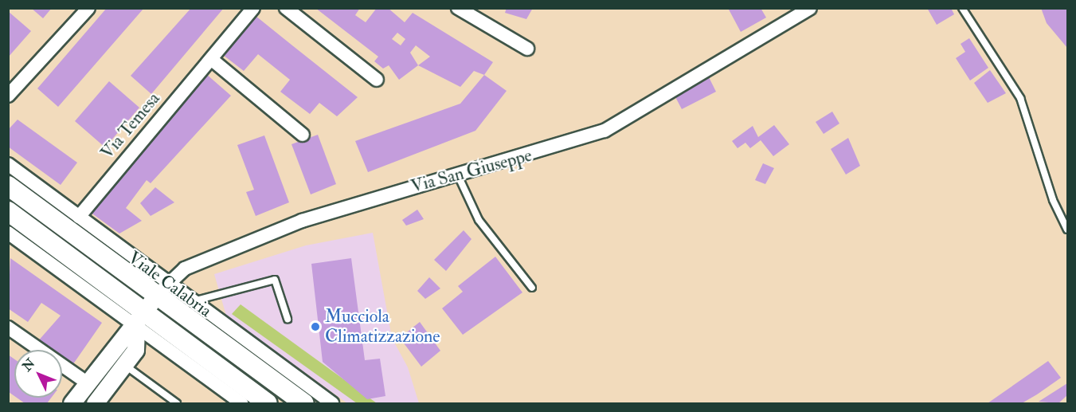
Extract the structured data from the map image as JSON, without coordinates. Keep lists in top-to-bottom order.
{
  "streets": {
    "main road": ["Viale Calabria"],
    "street": ["Via Temesa", "Via San Giuseppe"]
  },
  "crossings": [
    ["Via Temesa", "Viale Calabria"],
    ["Via San Giuseppe", "Viale Calabria"]
  ],
  "places": ["Mucciola Climatizzazione"],
  "north": "top left"
}
